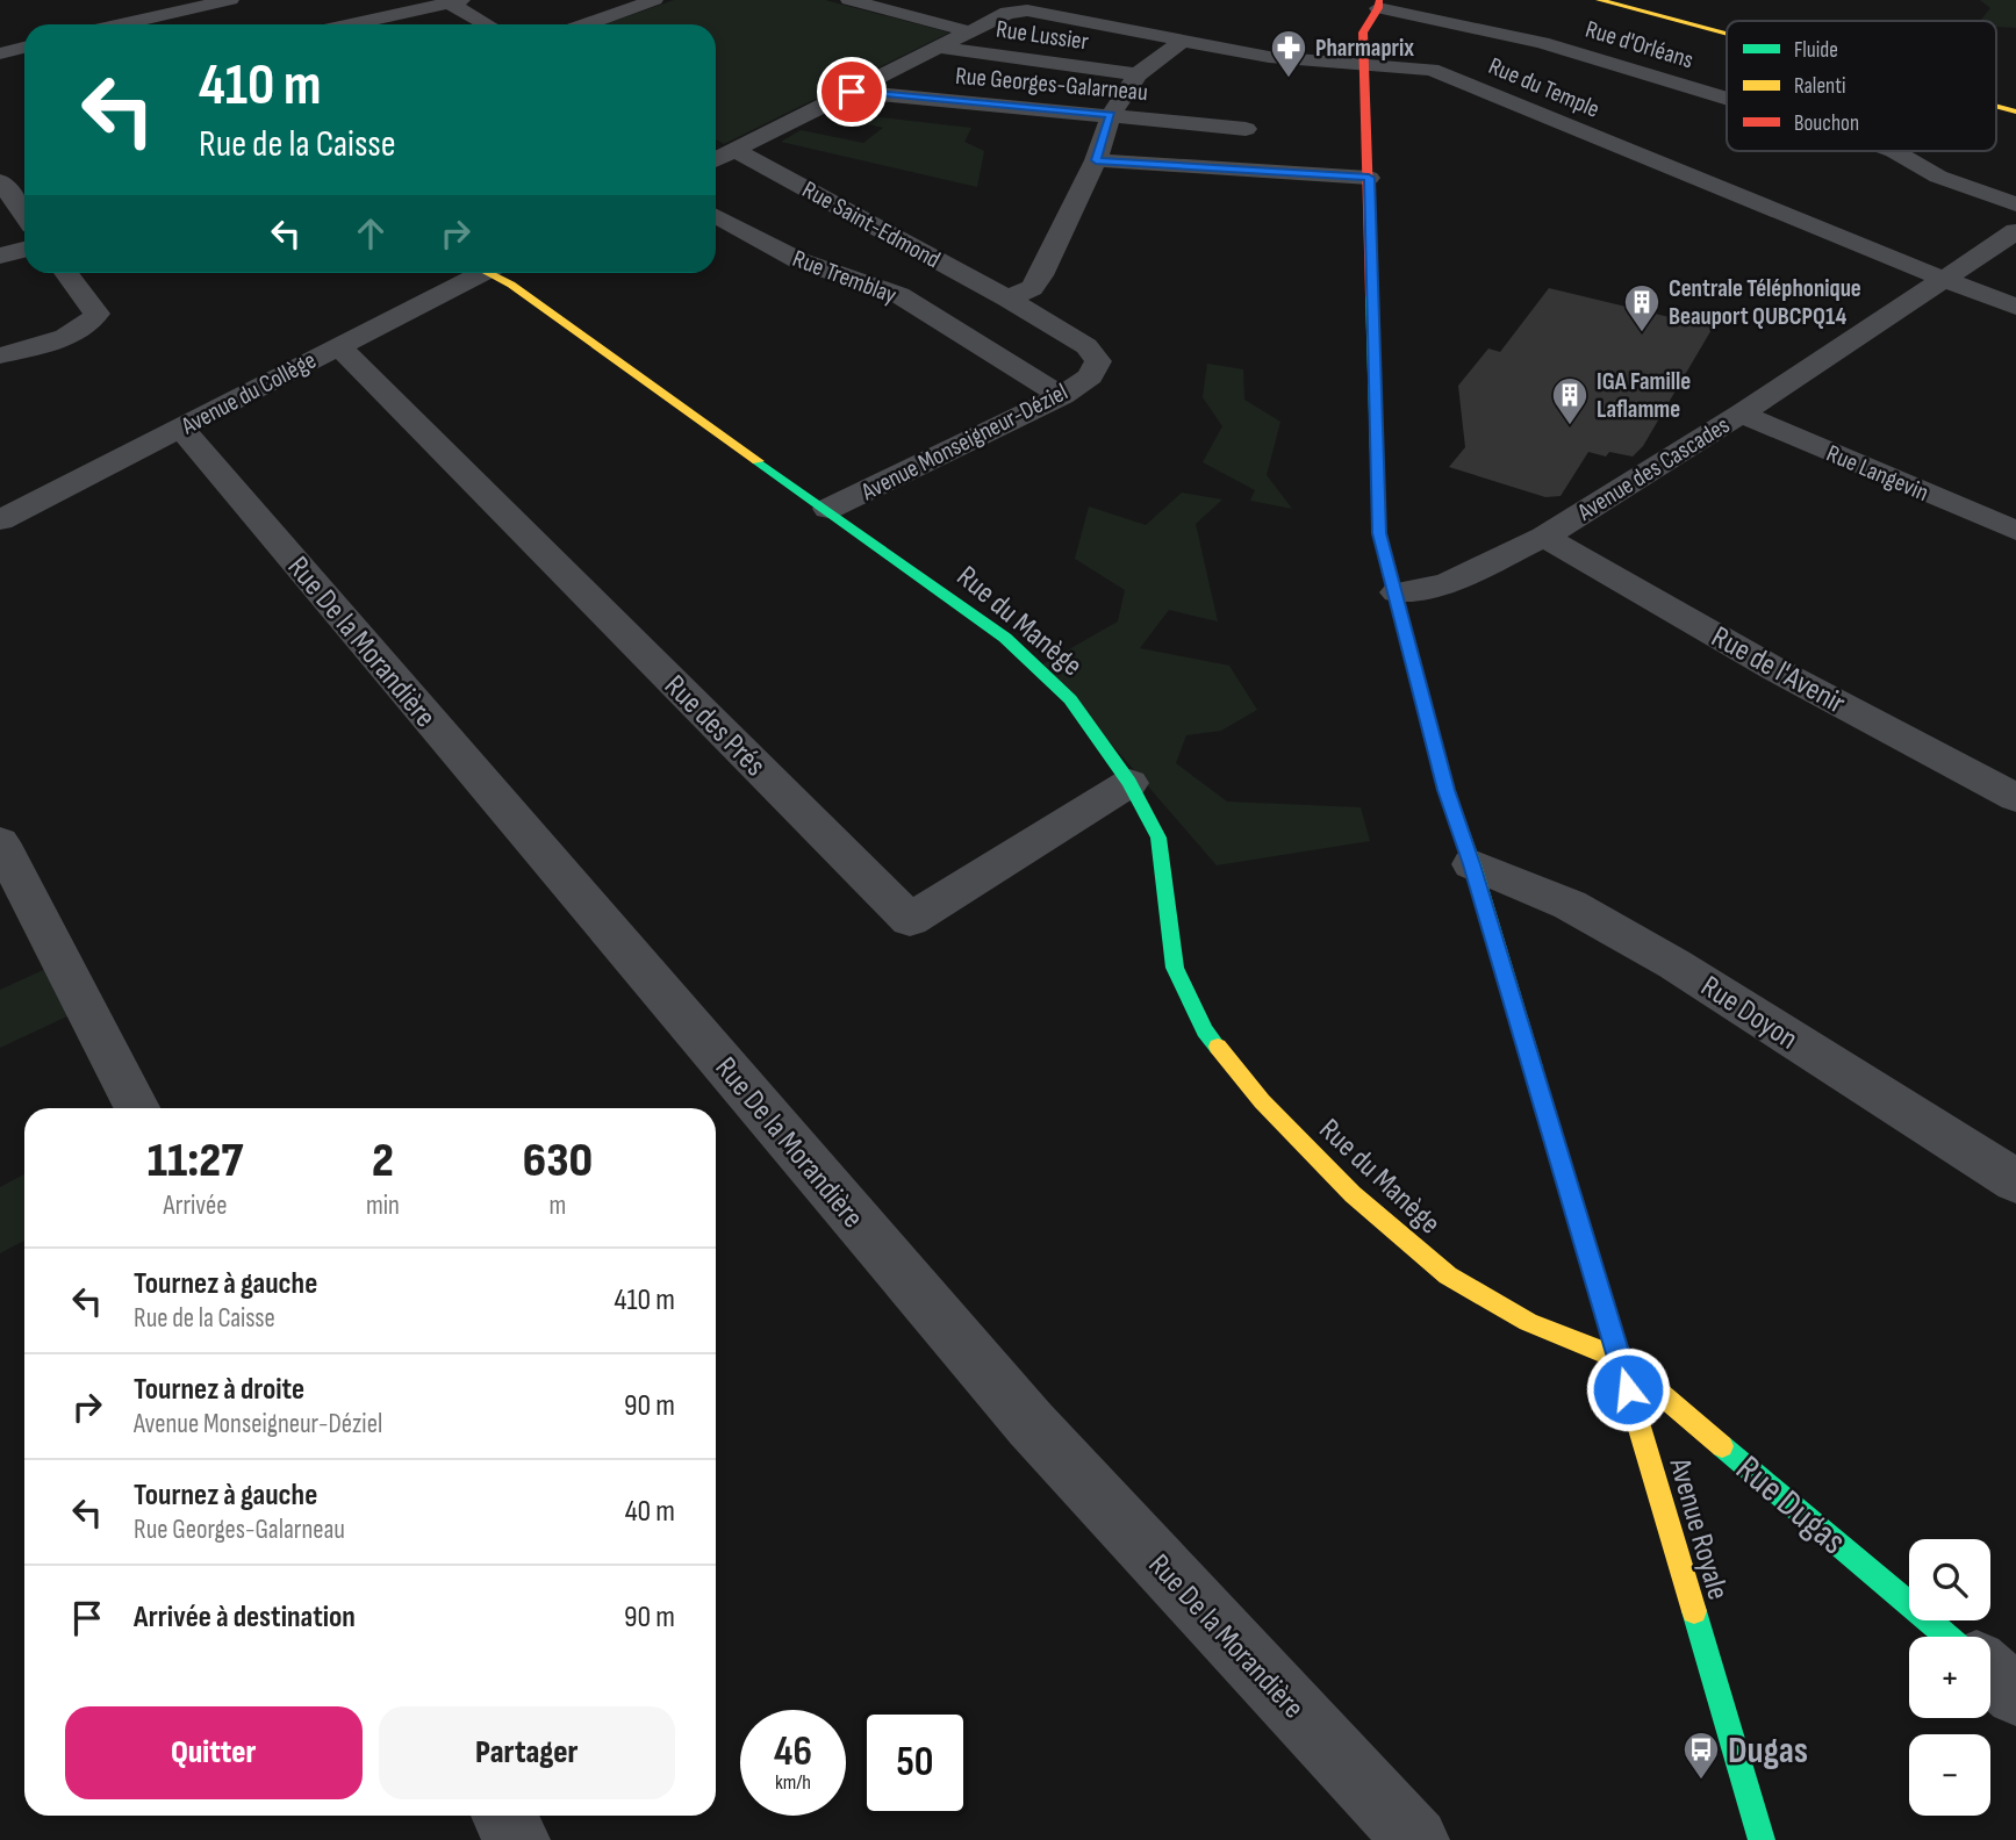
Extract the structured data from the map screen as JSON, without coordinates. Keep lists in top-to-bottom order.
{
  "streets": {
    "street": [
      "Rue Lussier",
      "Rue d'Orléans",
      "Rue Georges-Galarneau",
      "Rue du Temple",
      "Rue Saint-Edmond",
      "Rue Tremblay",
      "Avenue du Collège",
      "Avenue Monseigneur-Déziel",
      "Avenue des Cascades",
      "Rue Langevin",
      "Rue du Manège",
      "Rue De la Morandière",
      "Rue de l'Avenir",
      "Rue des Prés",
      "Rue Doyon",
      "Rue Dugas",
      "Avenue Royale"
    ]
  },
  "crossings": [
    ["Rue d'Orléans", "Avenue Royale"],
    ["Rue du Temple", "Avenue des Cascades"],
    ["Rue du Temple", "Avenue Royale"],
    ["Rue Saint-Edmond", "Avenue Monseigneur-Déziel"],
    ["Rue Tremblay", "Avenue Monseigneur-Déziel"],
    ["Avenue du Collège", "Rue De la Morandière"],
    ["Avenue du Collège", "Rue des Prés"],
    ["Avenue Monseigneur-Déziel", "Rue du Manège"],
    ["Avenue des Cascades", "Rue Langevin"],
    ["Avenue des Cascades", "Rue de l'Avenir"],
    ["Avenue des Cascades", "Avenue Royale"],
    ["Rue du Manège", "Rue des Prés"],
    ["Rue du Manège", "Rue Dugas"],
    ["Rue du Manège", "Avenue Royale"],
    ["Rue Doyon", "Avenue Royale"],
    ["Rue Dugas", "Avenue Royale"]
  ],
  "places": {
    "pharmacy": ["Pharmaprix"],
    "building": ["Centrale Téléphonique Beauport QUBCPQ14", "IGA Famille Laflamme"],
    "bus stop": ["Dugas"]
  },
  "legend": ["Fluide", "Ralenti", "Bouchon"],
  "page": {
    "turn": ["410 m", "Rue de la Caisse"],
    "eta": [
      "11:27",
      "Arrivée",
      "2",
      "min",
      "630",
      "m"
    ],
    "list": [
      {
        "name": "Tournez à gauche",
        "note": "Rue de la Caisse",
        "value": "410 m"
      },
      {
        "name": "Tournez à droite",
        "note": "Avenue Monseigneur-Déziel",
        "value": "90 m"
      },
      {
        "name": "Tournez à gauche",
        "note": "Rue Georges-Galarneau",
        "value": "40 m"
      },
      {
        "name": "Arrivée à destination",
        "value": "90 m"
      }
    ],
    "map_buttons": ["+", "−"],
    "buttons": ["Quitter", "Partager"],
    "speed": "46 km/h",
    "limit": "50"
  }
}
